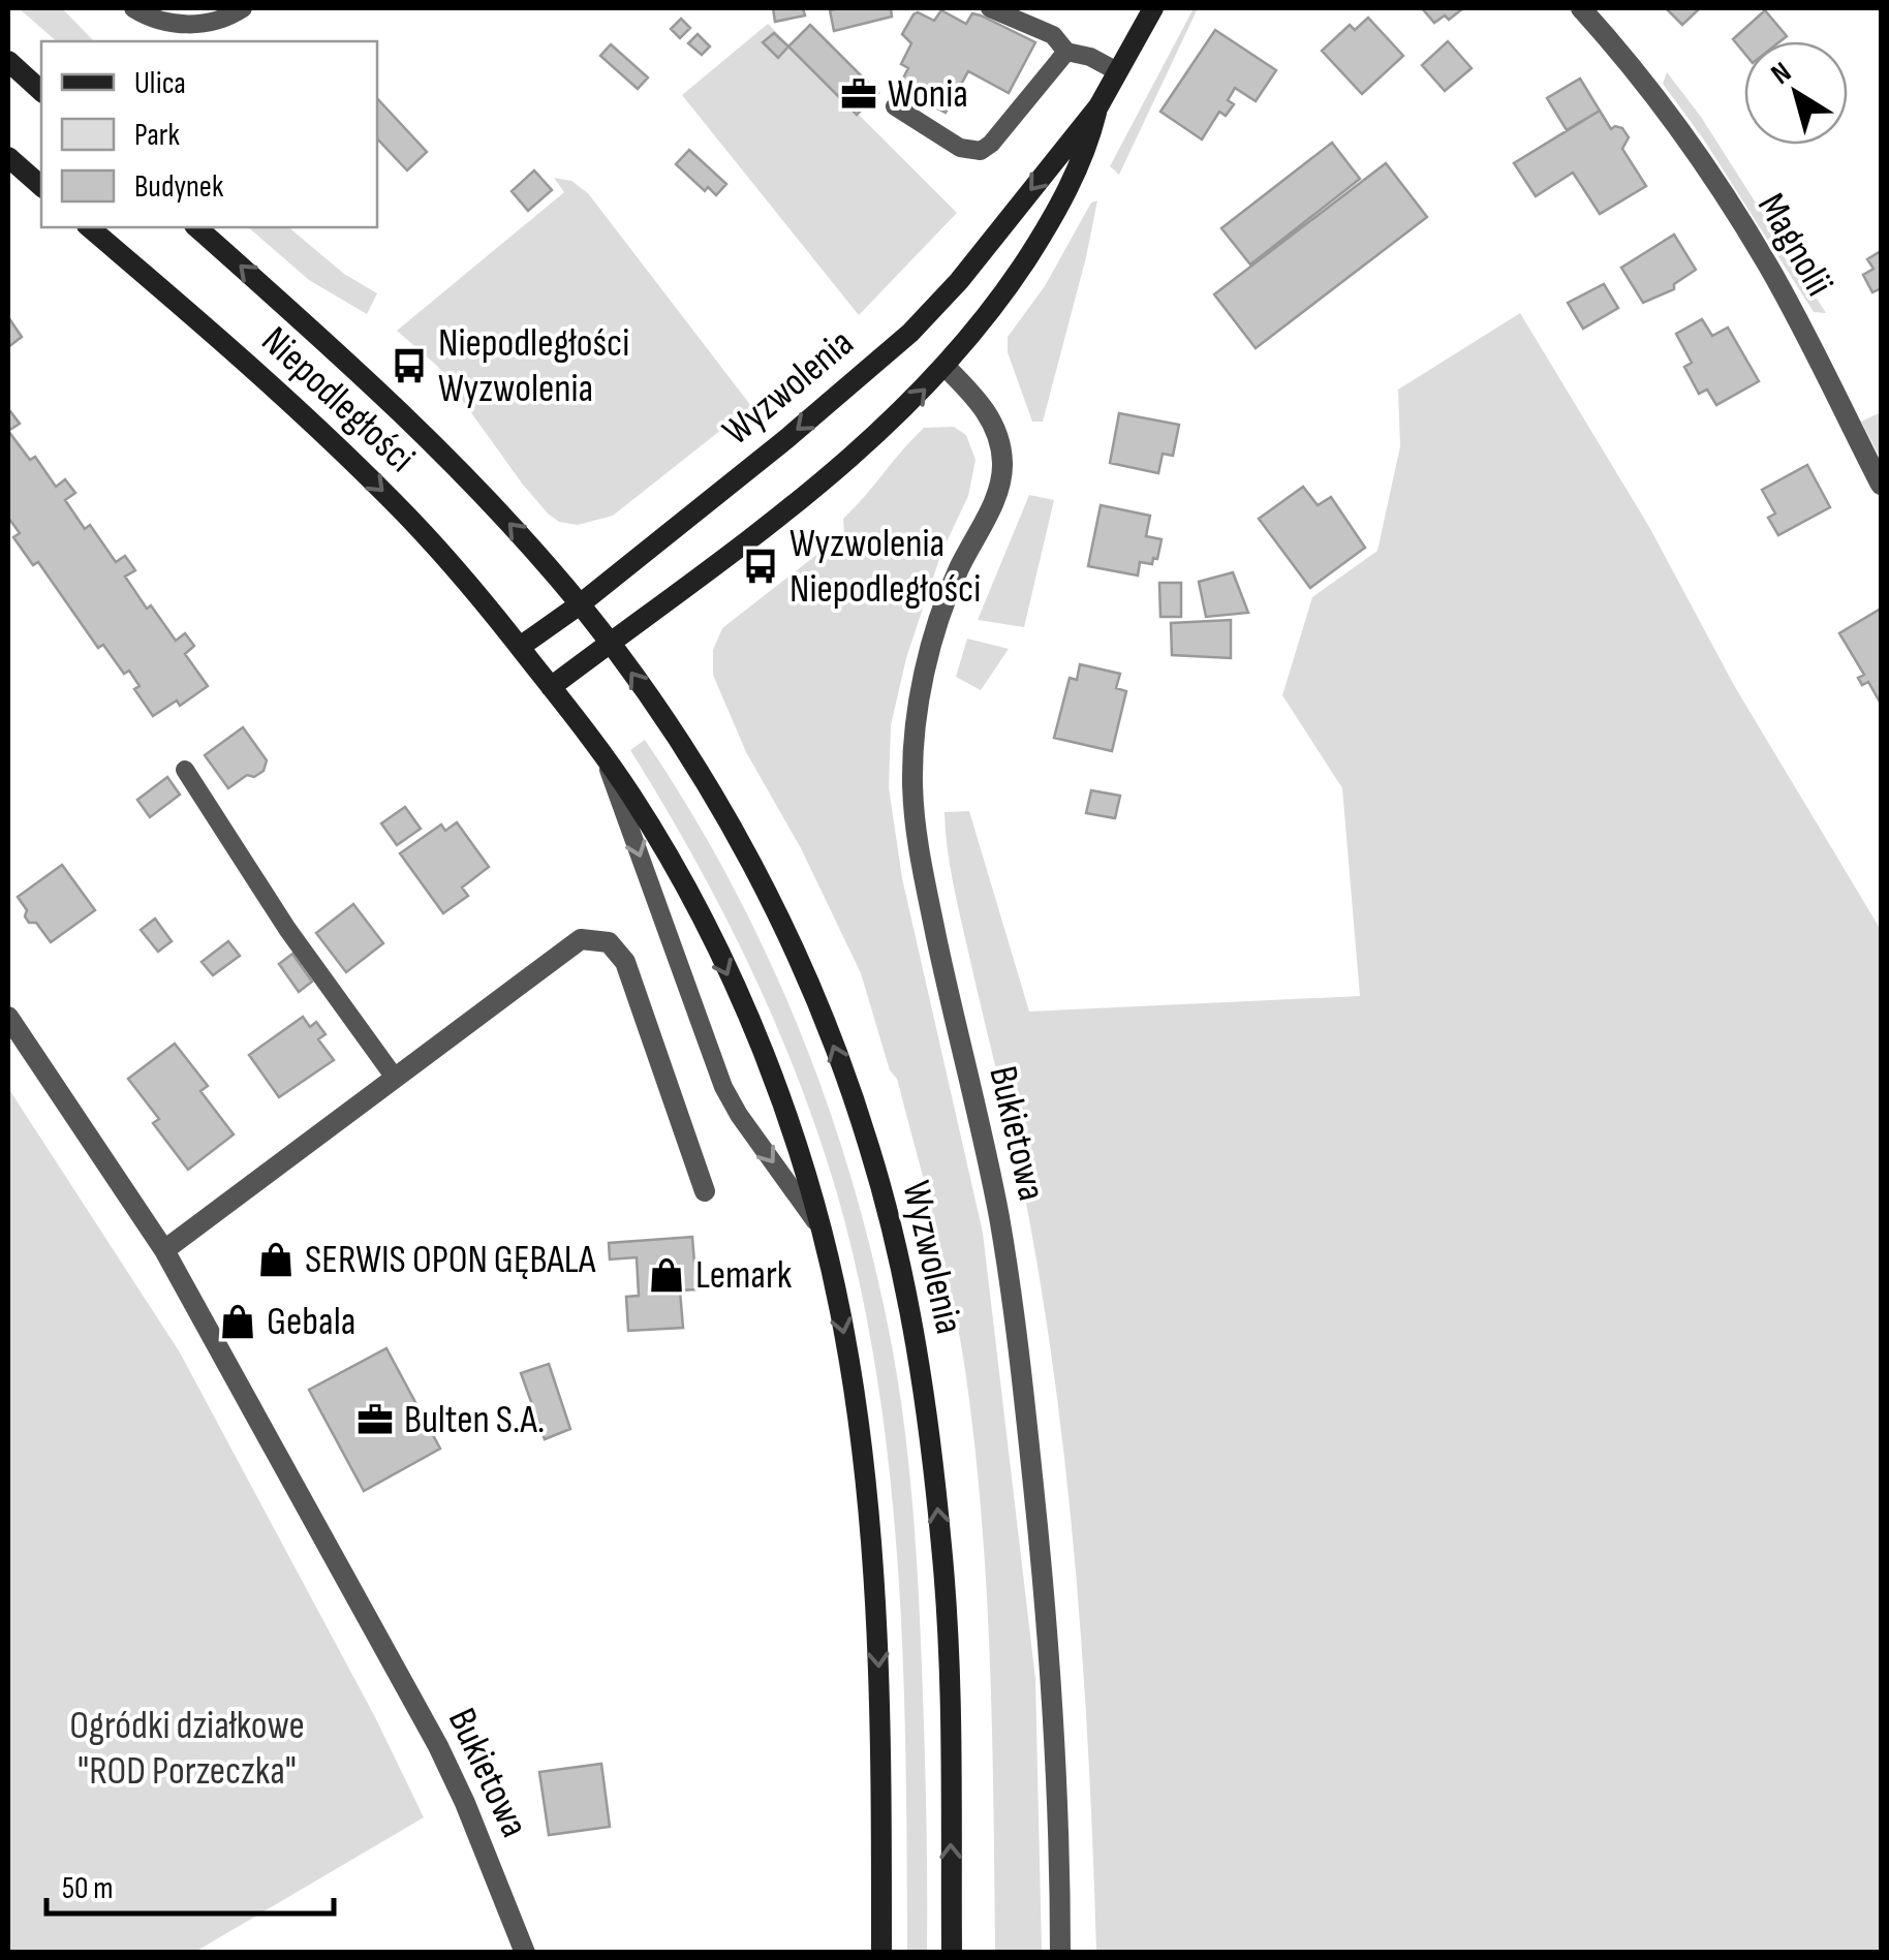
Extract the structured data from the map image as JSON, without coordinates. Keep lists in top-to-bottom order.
{
  "streets": {
    "main road": ["Wyzwolenia", "Niepodległości"],
    "street": ["Magnolii", "Bukietowa"]
  },
  "crossings": [
    ["Wyzwolenia", "Niepodległości"],
    ["Wyzwolenia", "Bukietowa"]
  ],
  "parks": ["Ogródki działkowe \"ROD Porzeczka\""],
  "places": {
    "office": ["Wonia", "Bulten S.A."],
    "bus stop": ["Niepodległości Wyzwolenia", "Wyzwolenia Niepodległości"],
    "shop": ["SERWIS OPON GĘBALA", "Lemark", "Gebala"]
  },
  "legend": ["Ulica", "Park", "Budynek"],
  "scale_bar": "50 m",
  "north": "top left"
}
